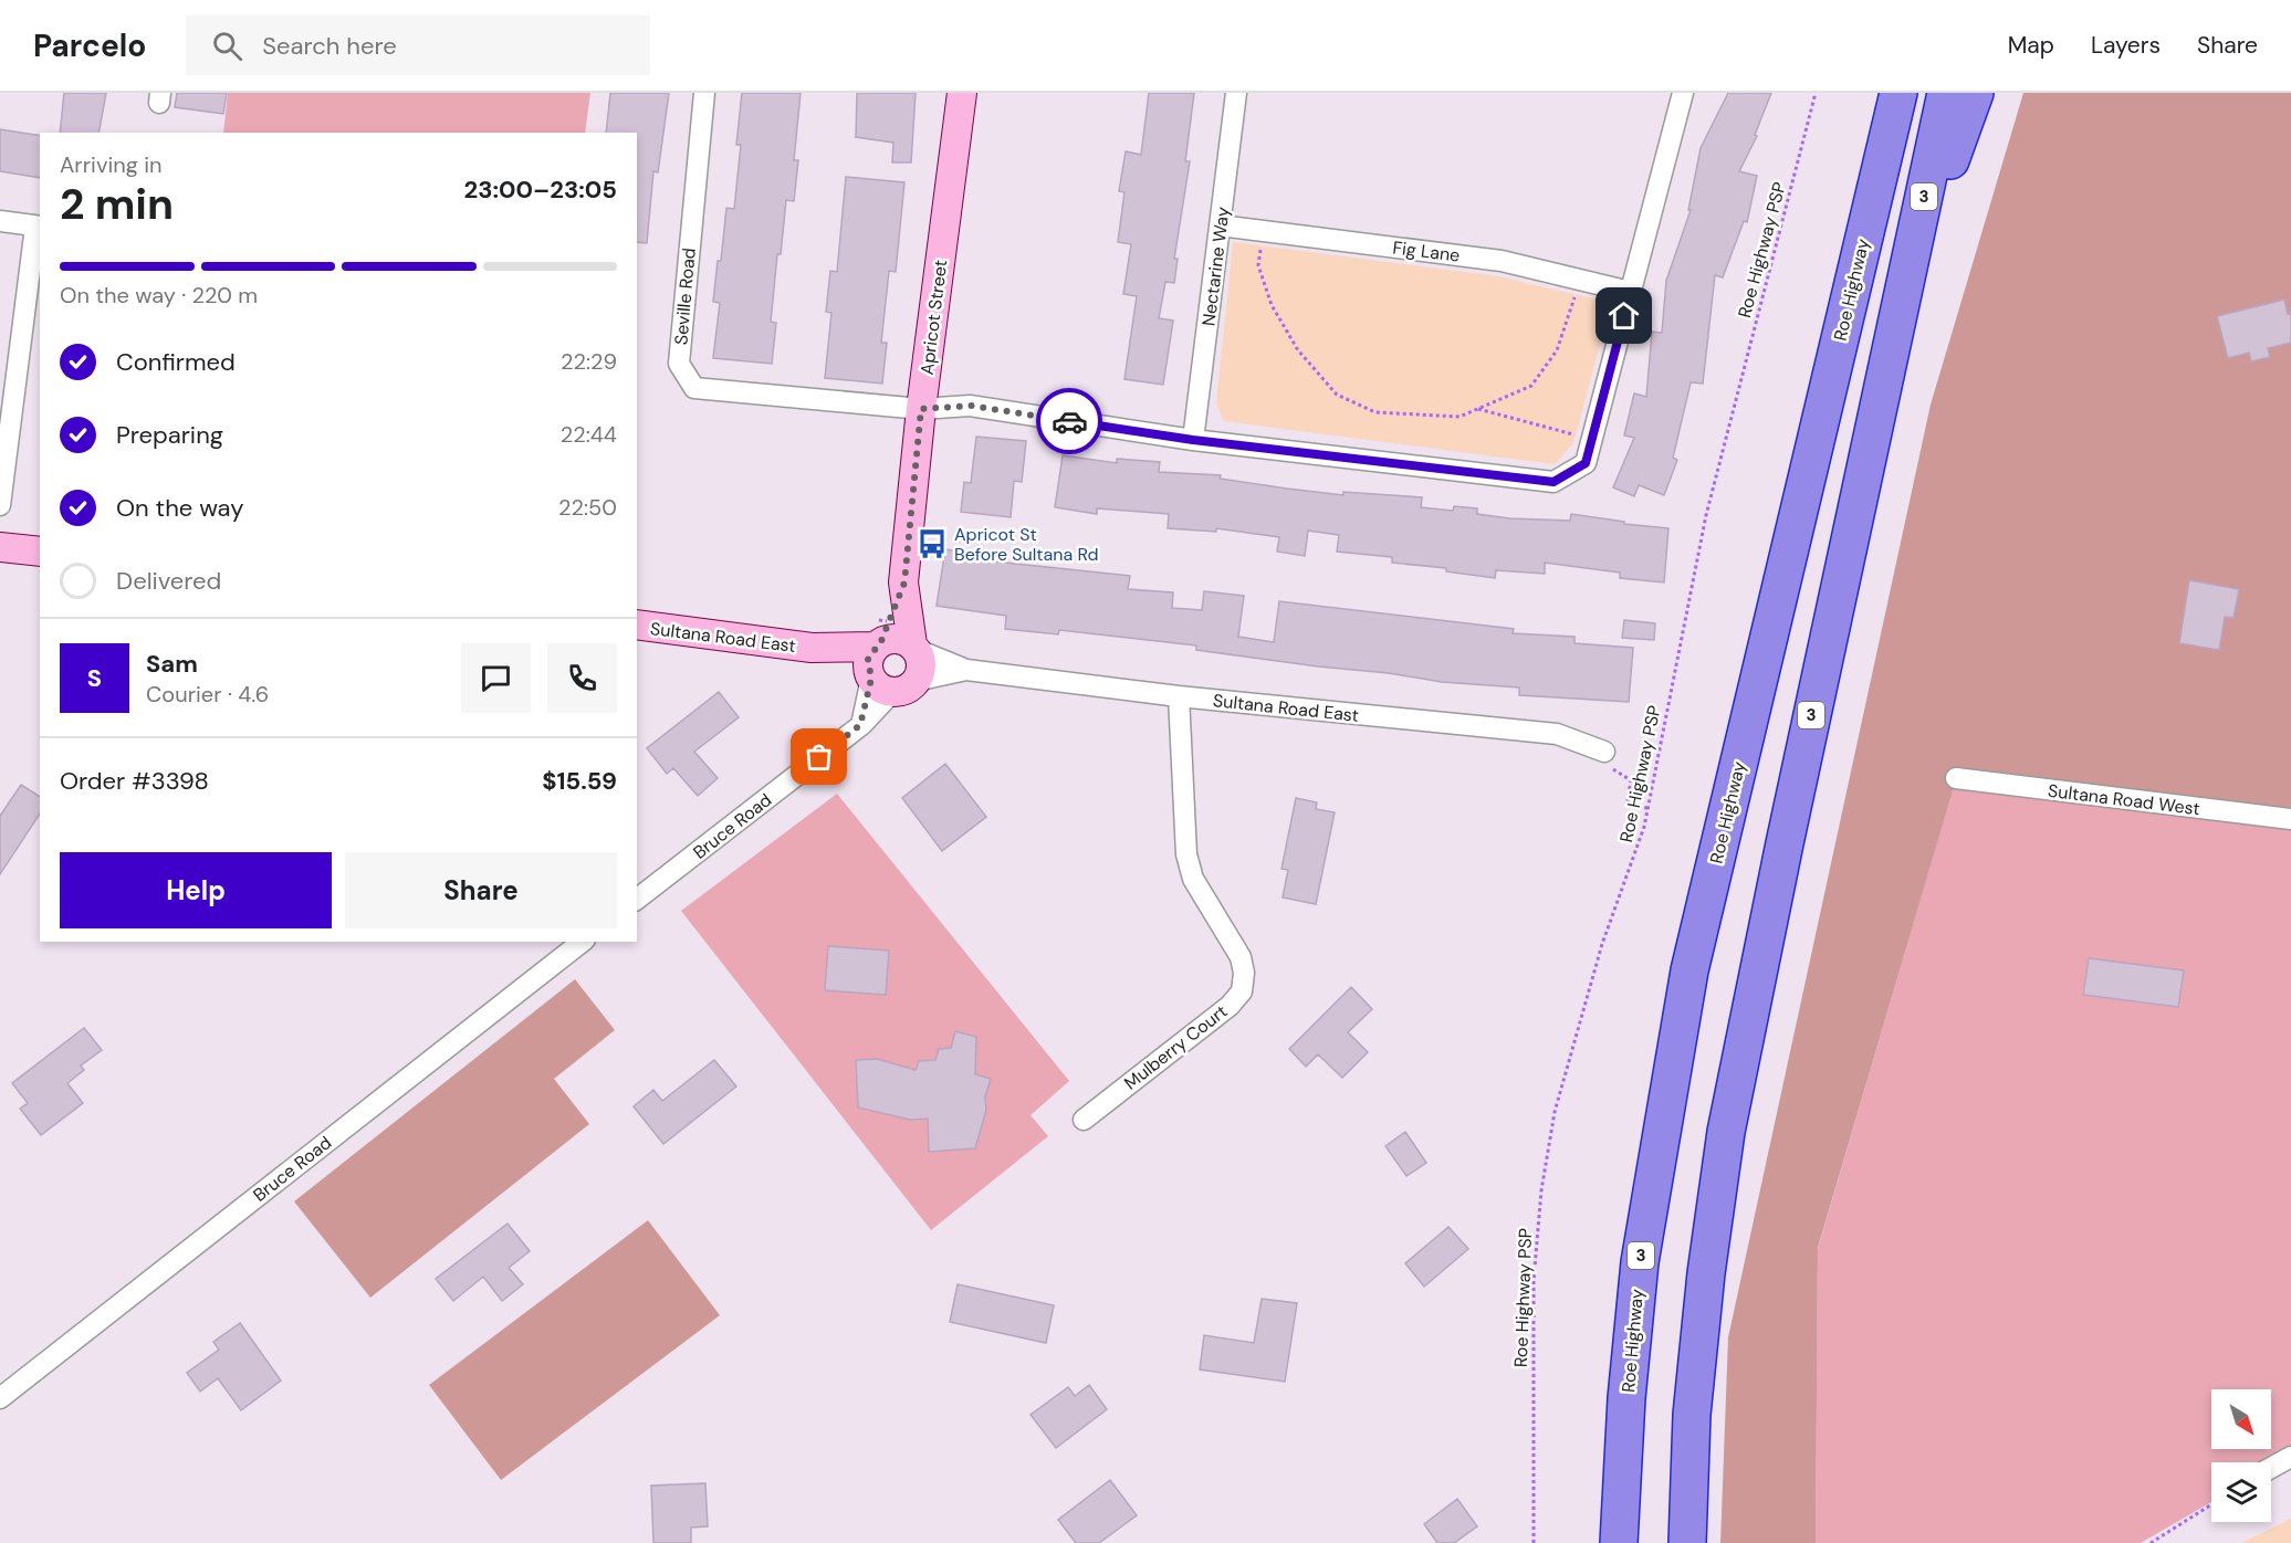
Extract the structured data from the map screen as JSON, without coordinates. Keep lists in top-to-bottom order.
{
  "streets": {
    "highway": ["3", "Roe Highway"],
    "street": [
      "Fig Lane",
      "Nectarine Way",
      "Seville Road",
      "Apricot Street",
      "Sultana Road East",
      "Sultana Road West",
      "Bruce Road",
      "Mulberry Court"
    ],
    "path": ["Roe Highway PSP"]
  },
  "crossings": [
    ["Fig Lane", "Nectarine Way"],
    ["Seville Road", "Apricot Street"],
    ["Apricot Street", "Sultana Road East"],
    ["Apricot Street", "Bruce Road"],
    ["Sultana Road East", "Bruce Road"],
    ["Sultana Road East", "Mulberry Court"]
  ],
  "places": {
    "bus stop": ["Apricot St Before Sultana Rd"]
  },
  "north": "bottom right",
  "page": {
    "header": "Parcelo",
    "search": "Search here",
    "nav": ["Map", "Layers", "Share"],
    "heading": ["2 min", "Arriving in", "23:00–23:05"],
    "panel": [
      "Sam",
      "Courier · 4.6",
      "Order #3398",
      "$15.59"
    ],
    "bar": "On the way · 220 m",
    "list": [
      ["Confirmed", "22:29"],
      ["Preparing", "22:44"],
      ["On the way", "22:50"],
      "Delivered"
    ],
    "round": "S",
    "buttons": ["Help", "Share"]
  }
}
